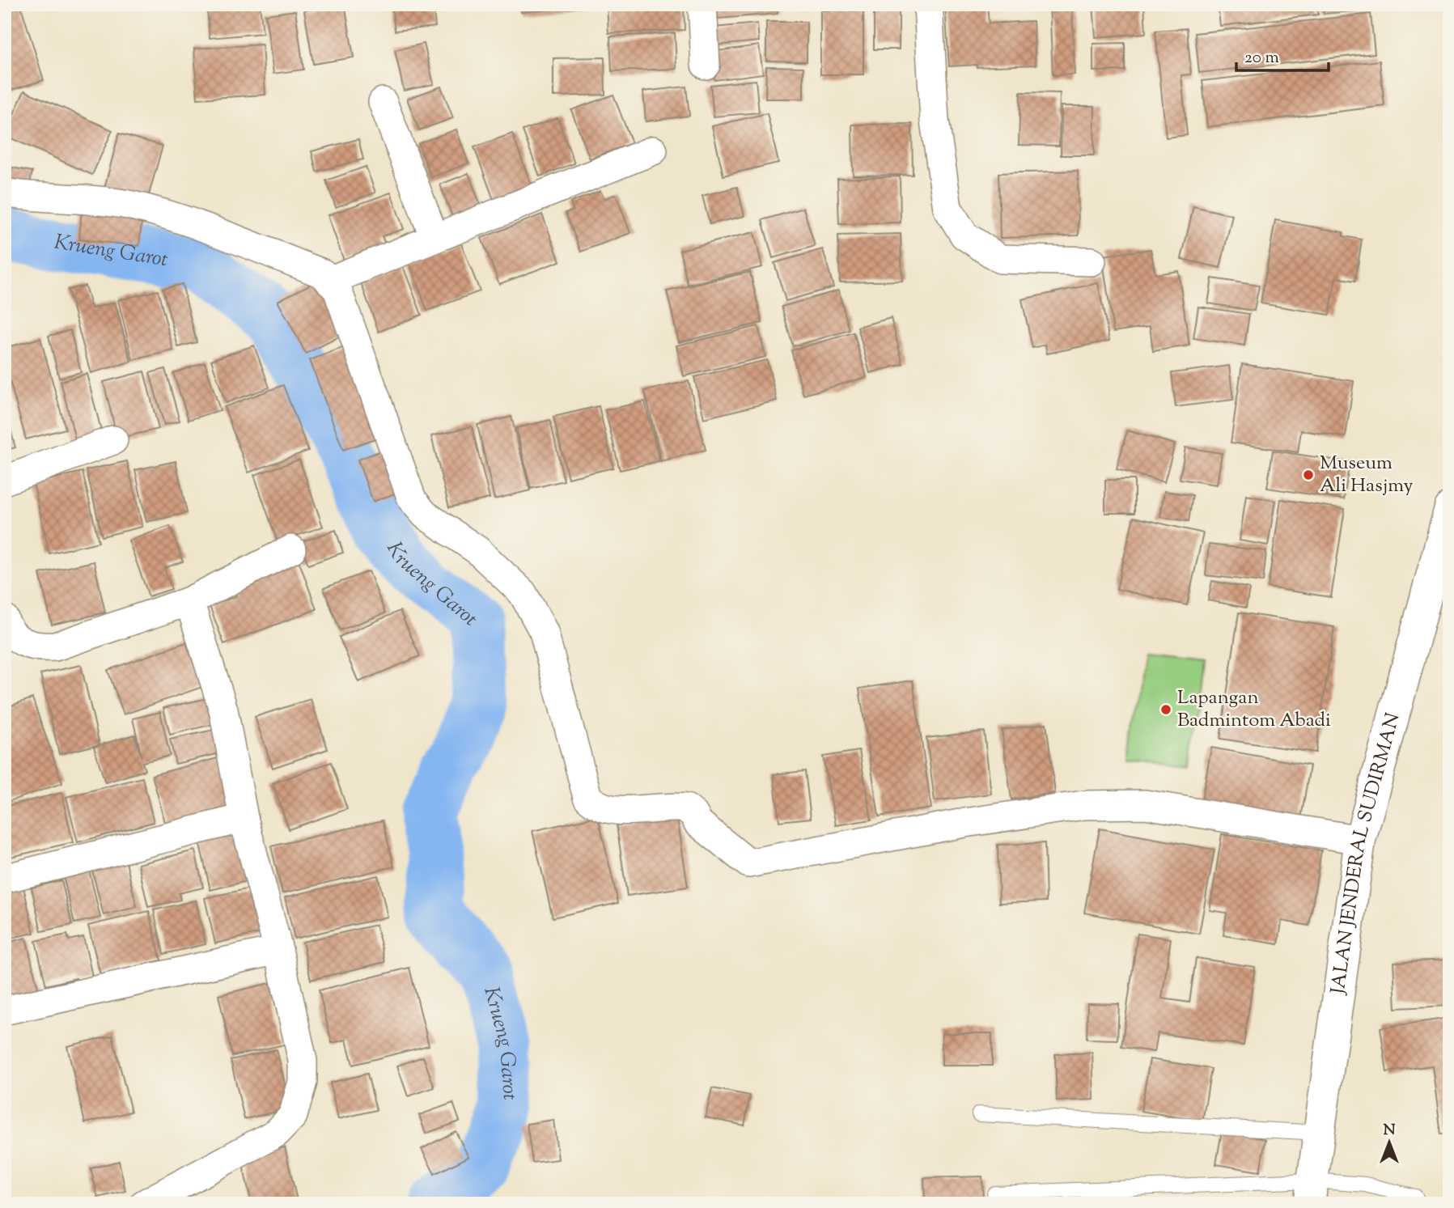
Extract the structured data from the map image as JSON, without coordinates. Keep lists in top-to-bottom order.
{
  "streets": {
    "street": ["JALAN JENDERAL SUDIRMAN"]
  },
  "water": ["Krueng Garot"],
  "places": ["Museum Ali Hasjmy", "Lapangan Badmintom Abadi"],
  "scale_bar": "20 m",
  "north": "top"
}
